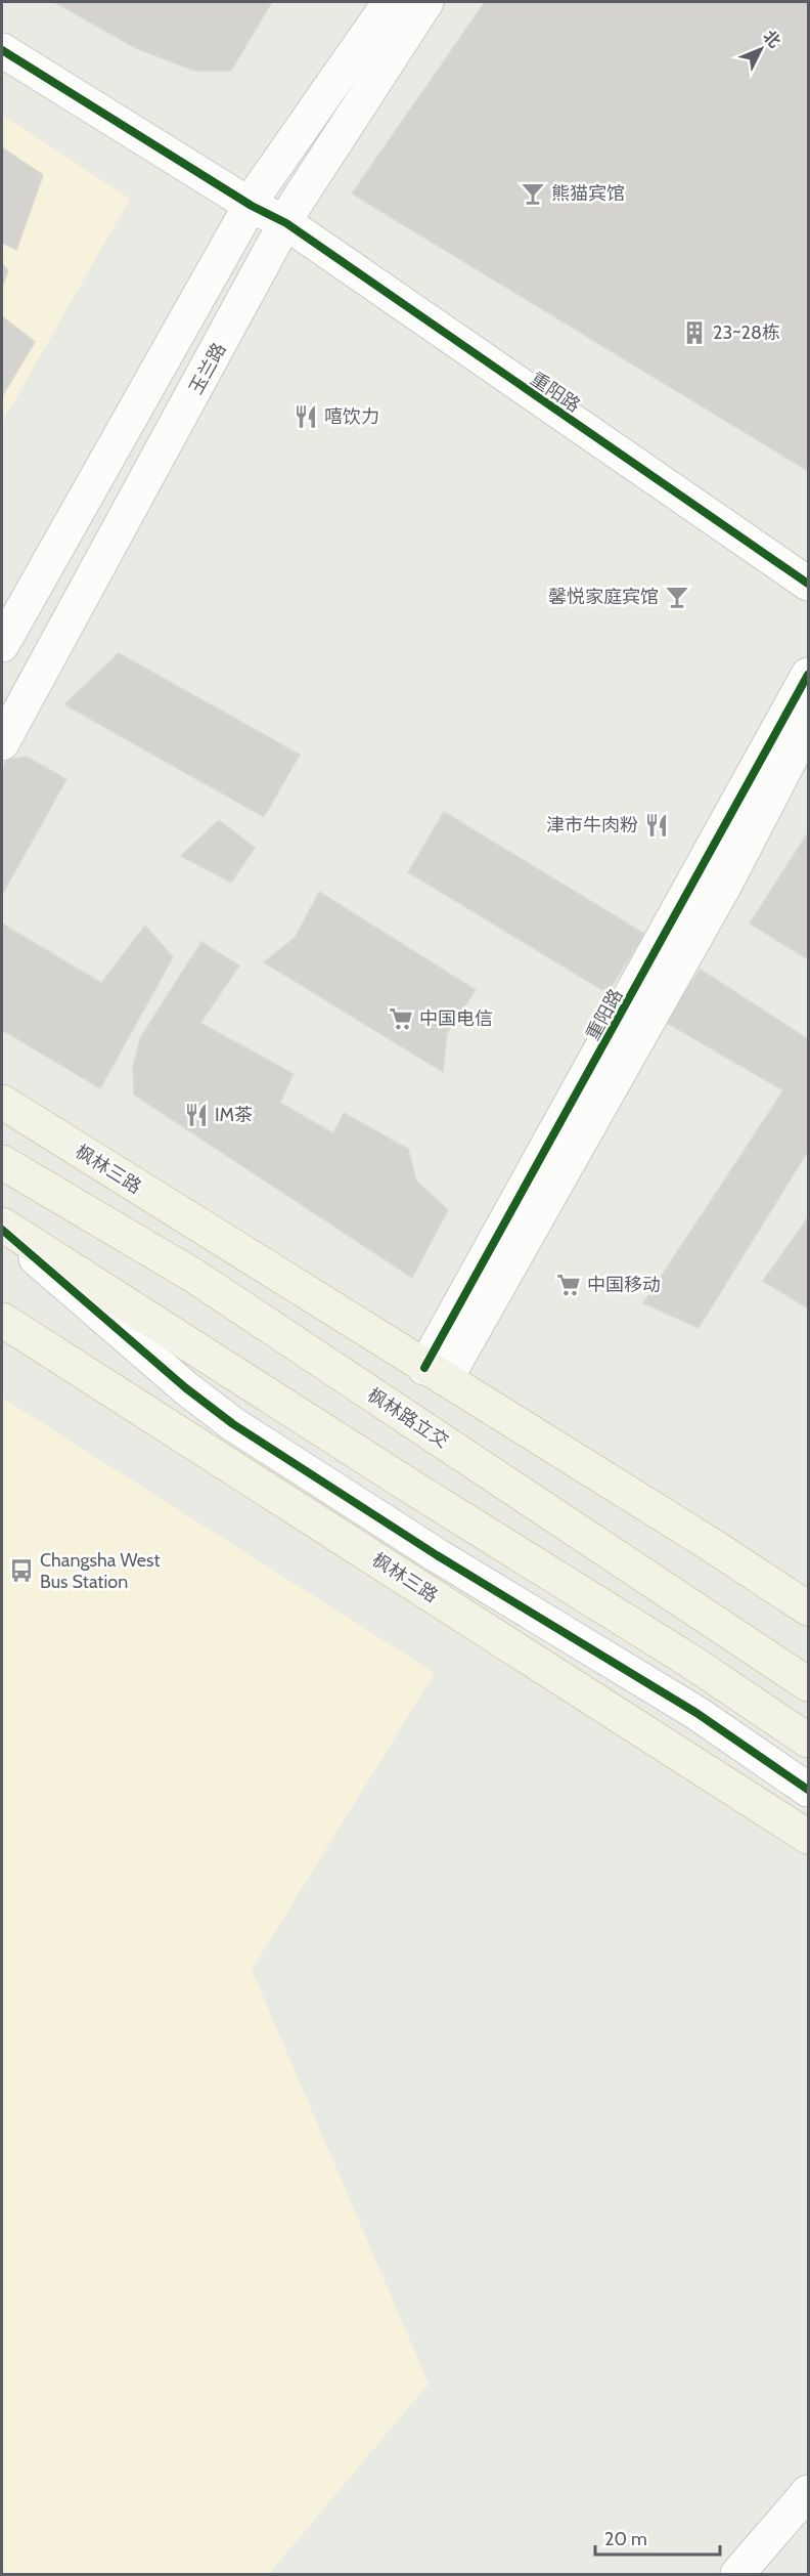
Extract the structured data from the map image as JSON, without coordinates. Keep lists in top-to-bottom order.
{
  "streets": {
    "main road": ["枫林三路", "枫林路立交"],
    "street": ["玉兰路", "重阳路"]
  },
  "crossings": [
    ["玉兰路", "重阳路"],
    ["重阳路", "枫林三路"]
  ],
  "places": {
    "bar": ["熊猫宾馆", "馨悦家庭宾馆"],
    "building": ["23~28栋"],
    "restaurant": ["嘻饮力", "津市牛肉粉", "IM茶"],
    "supermarket": ["中国电信", "中国移动"],
    "bus stop": ["Changsha West Bus Station"]
  },
  "scale_bar": "20 m",
  "north": "top right"
}
